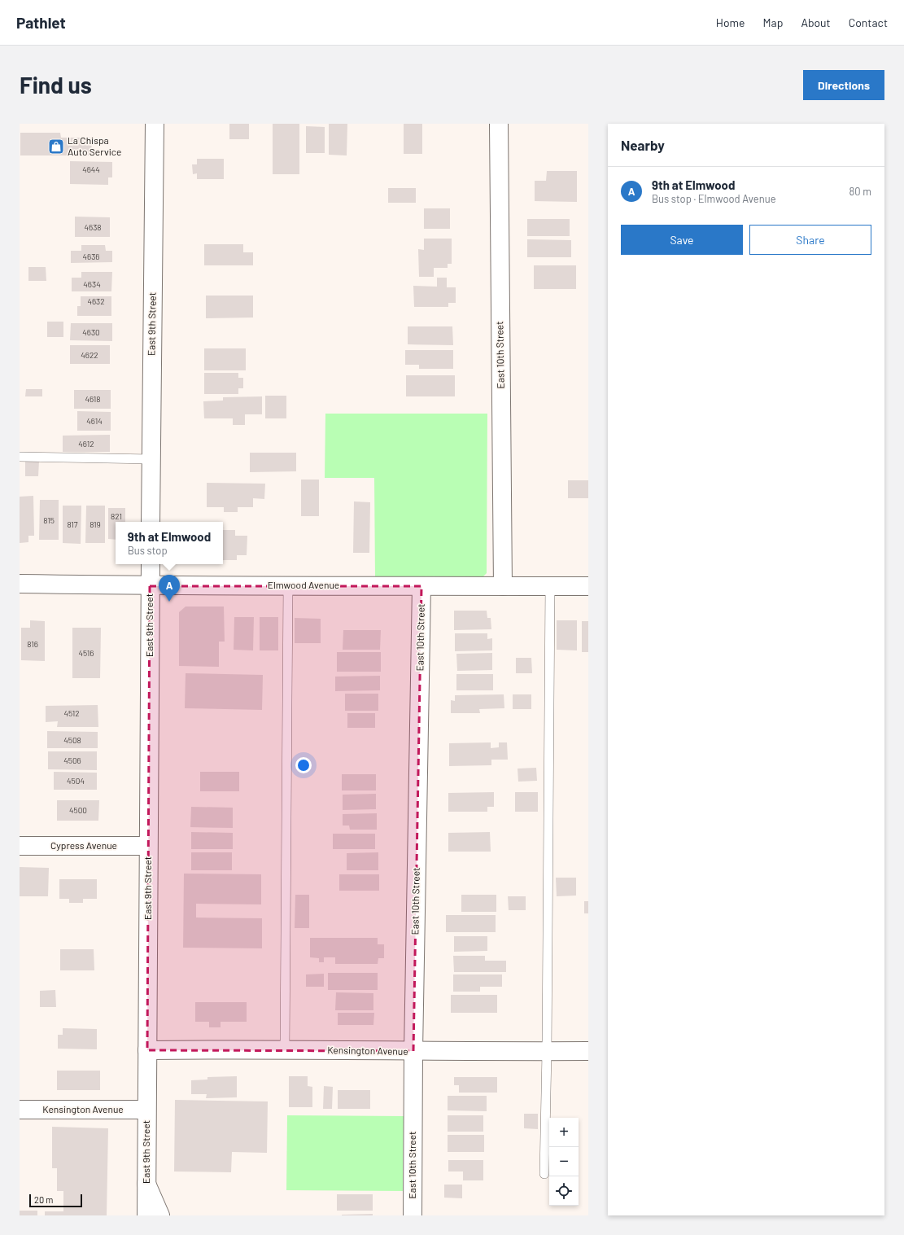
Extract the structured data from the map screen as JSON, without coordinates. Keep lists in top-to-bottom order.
{
  "streets": {
    "street": [
      "East 9th Street",
      "East 10th Street",
      "Elmwood Avenue",
      "Cypress Avenue",
      "Kensington Avenue"
    ]
  },
  "crossings": [
    ["East 9th Street", "Elmwood Avenue"],
    ["East 9th Street", "Cypress Avenue"],
    ["East 9th Street", "Kensington Avenue"],
    ["East 10th Street", "Elmwood Avenue"],
    ["East 10th Street", "Kensington Avenue"]
  ],
  "places": {
    "shop": ["La Chispa Auto Service"]
  },
  "house_numbers": [
    "4644",
    "4638",
    "4636",
    "4634",
    "4632",
    "4630",
    "4622",
    "4618",
    "4614",
    "4612",
    "821",
    "815",
    "817",
    "819",
    "816",
    "4516",
    "4512",
    "4508",
    "4506",
    "4504",
    "4500"
  ],
  "scale_bar": "20 m",
  "page": {
    "header": "Pathlet",
    "nav": [
      "Home",
      "Map",
      "About",
      "Contact"
    ],
    "buttons": [
      "Directions",
      ["Save", "Share"]
    ],
    "title": "Find us",
    "heading": "Nearby",
    "list": [
      {
        "mark": "A",
        "name": "9th at Elmwood",
        "note": "Bus stop · Elmwood Avenue",
        "value": "80 m"
      }
    ],
    "popup": ["9th at Elmwood", "Bus stop"],
    "pins": "A",
    "map_buttons": ["+", "−"],
    "scale": "20 m"
  }
}
